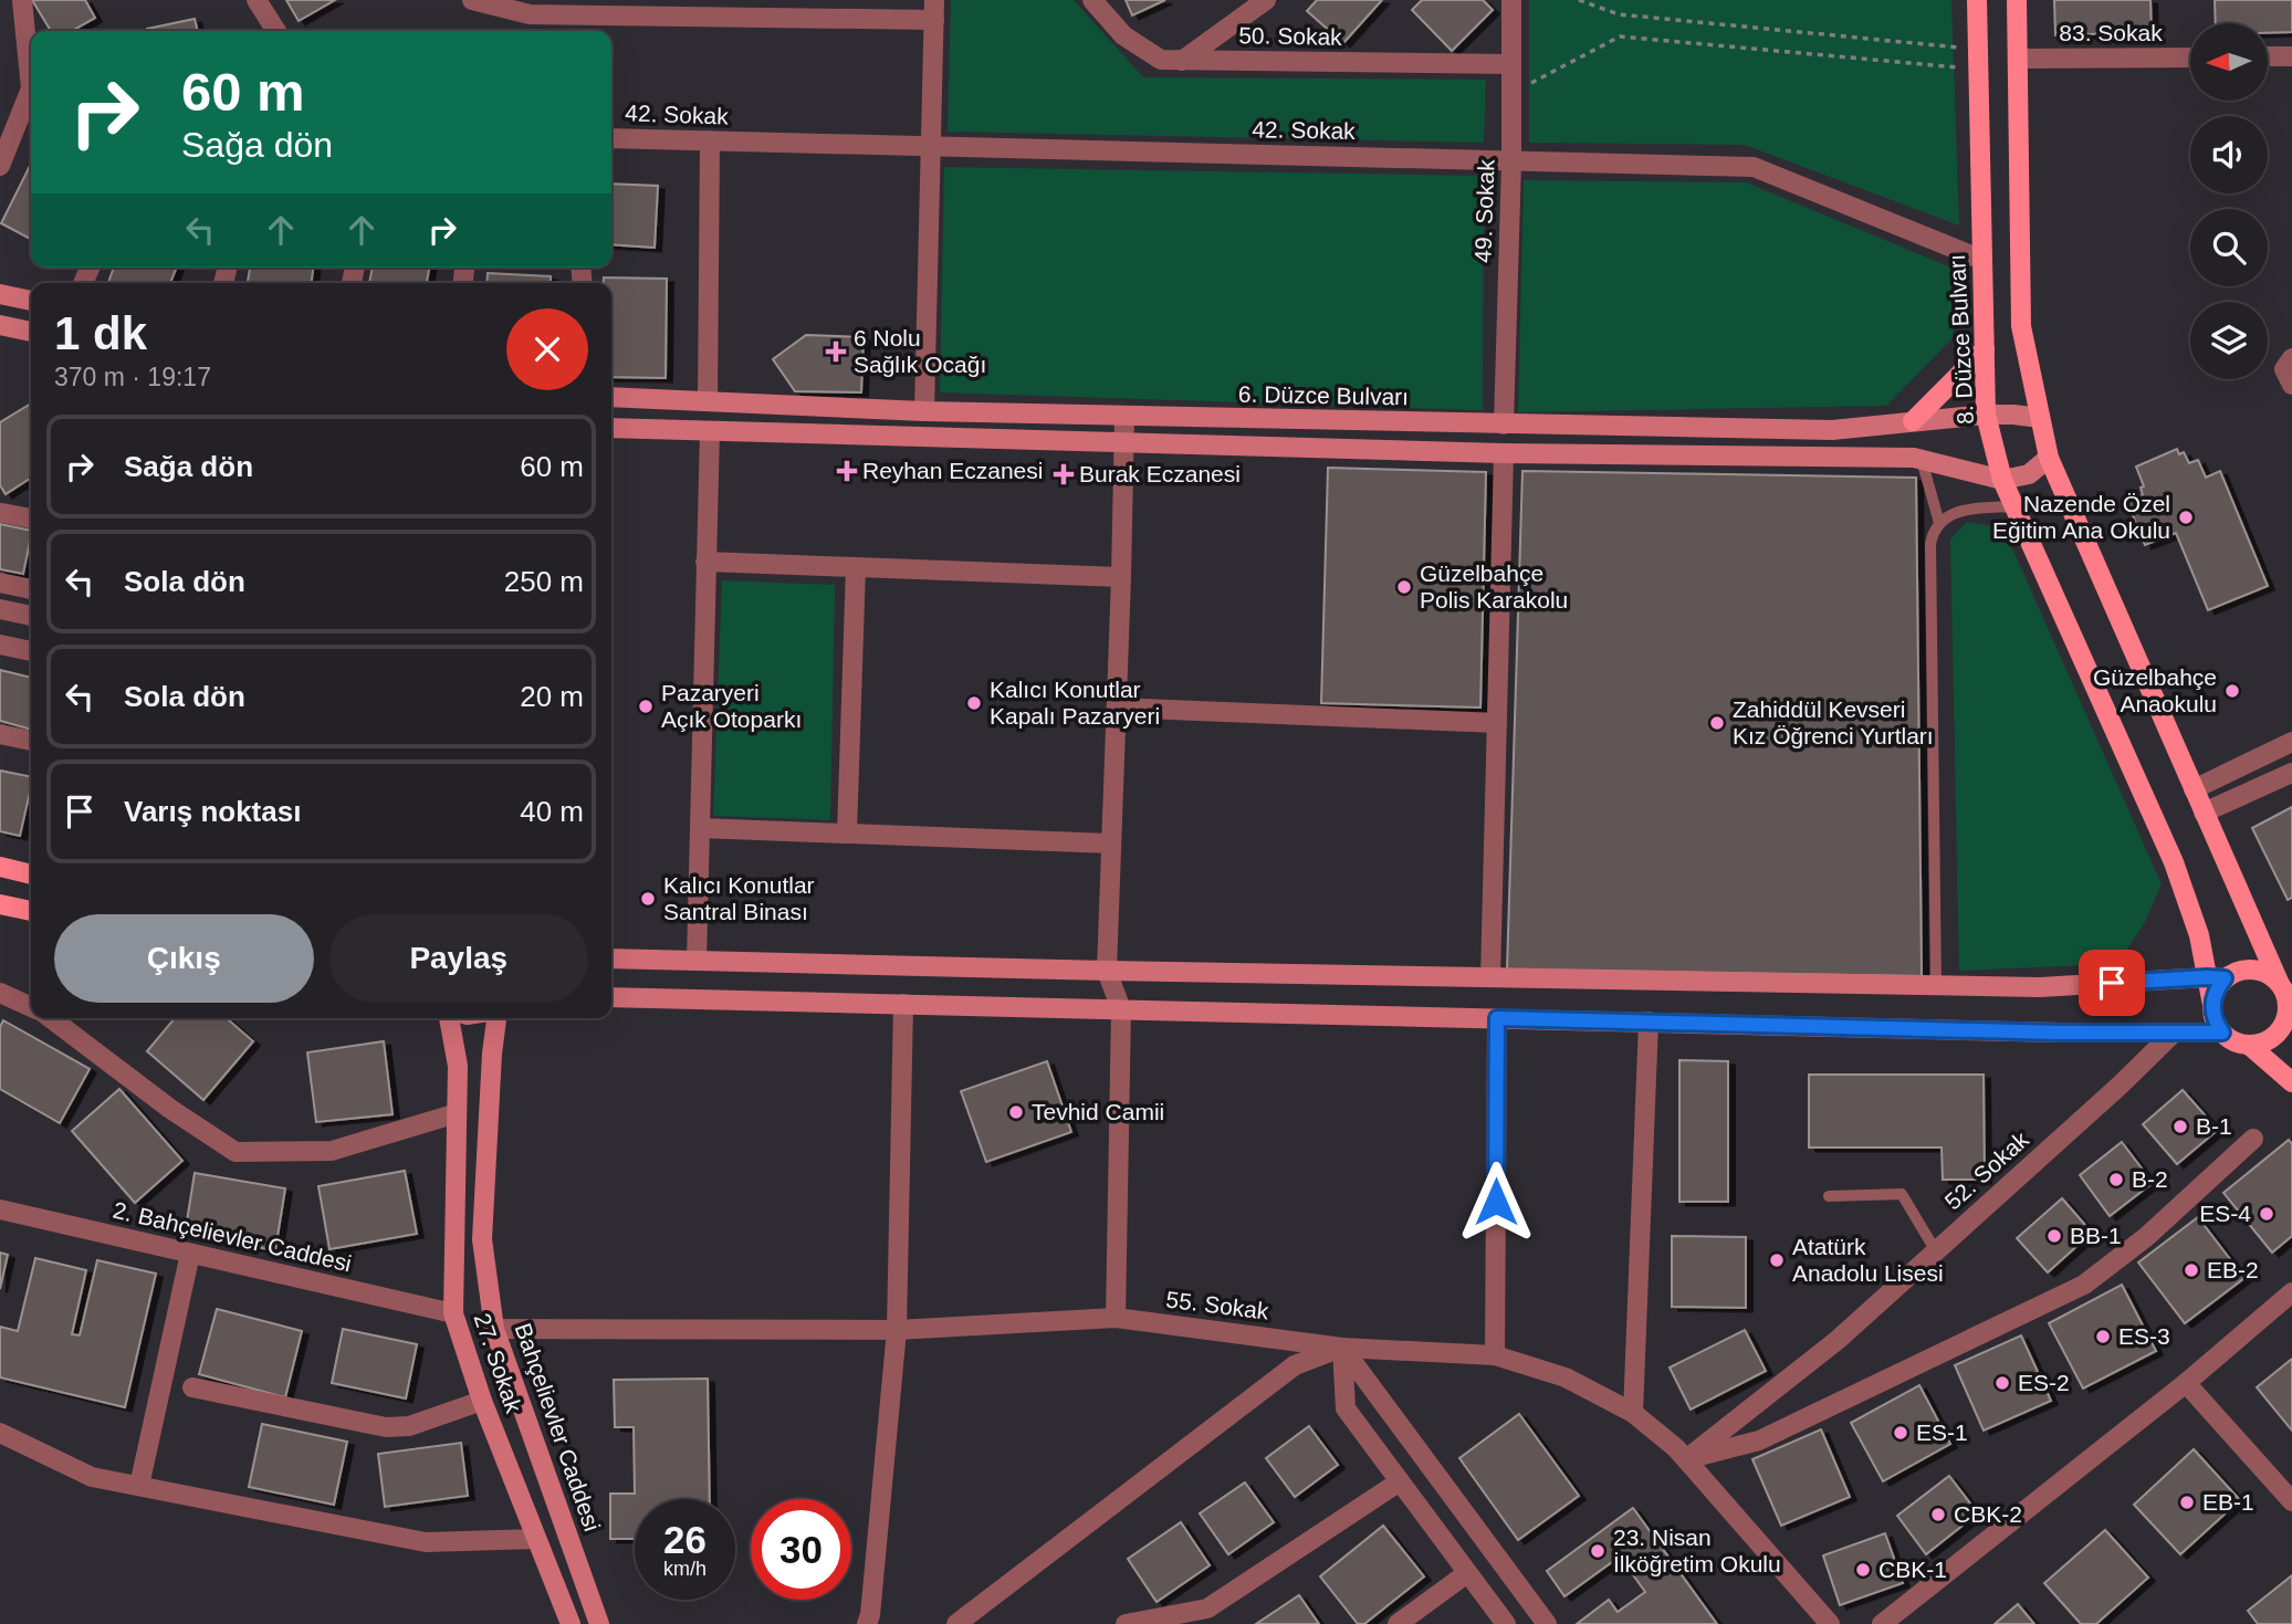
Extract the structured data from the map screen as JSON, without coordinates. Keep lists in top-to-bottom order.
{
  "streets": {
    "main road": [
      "8. Düzce Bulvarı",
      "6. Düzce Bulvarı",
      "27. Sokak",
      "Bahçelievler Caddesi"
    ],
    "street": [
      "83. Sokak",
      "50. Sokak",
      "42. Sokak",
      "49. Sokak",
      "52. Sokak",
      "2. Bahçelievler Caddesi",
      "55. Sokak"
    ]
  },
  "crossings": [
    ["50. Sokak", "49. Sokak"],
    ["42. Sokak", "49. Sokak"],
    ["42. Sokak", "8. Düzce Bulvarı"],
    ["49. Sokak", "6. Düzce Bulvarı"],
    ["8. Düzce Bulvarı", "6. Düzce Bulvarı"],
    ["52. Sokak", "55. Sokak"],
    ["2. Bahçelievler Caddesi", "27. Sokak"],
    ["55. Sokak", "Bahçelievler Caddesi"]
  ],
  "places": {
    "health": ["6 Nolu Sağlık Ocağı", "Reyhan Eczanesi", "Burak Eczanesi"],
    "other": [
      "Nazende Özel Eğitim Ana Okulu",
      "Güzelbahçe Polis Karakolu",
      "Güzelbahçe Anaokulu",
      "Kalıcı Konutlar Kapalı Pazaryeri",
      "Pazaryeri Açık Otoparkı",
      "Zahiddül Kevseri Kız Öğrenci Yurtları",
      "Kalıcı Konutlar Santral Binası",
      "Tevhid Camii",
      "B-1",
      "B-2",
      "ES-4",
      "BB-1",
      "Atatürk Anadolu Lisesi",
      "EB-2",
      "ES-3",
      "ES-2",
      "ES-1",
      "EB-1",
      "CBK-2",
      "23. Nisan İlköğretim Okulu",
      "CBK-1"
    ]
  },
  "north": "left",
  "page": {
    "turn": ["60 m", "Sağa dön"],
    "heading": ["1 dk", "370 m · 19:17"],
    "list": [
      {
        "name": "Sağa dön",
        "value": "60 m"
      },
      {
        "name": "Sola dön",
        "value": "250 m"
      },
      {
        "name": "Sola dön",
        "value": "20 m"
      },
      {
        "name": "Varış noktası",
        "value": "40 m"
      }
    ],
    "buttons": ["Çıkış", "Paylaş"],
    "speed": "26 km/h",
    "limit": "30"
  }
}
